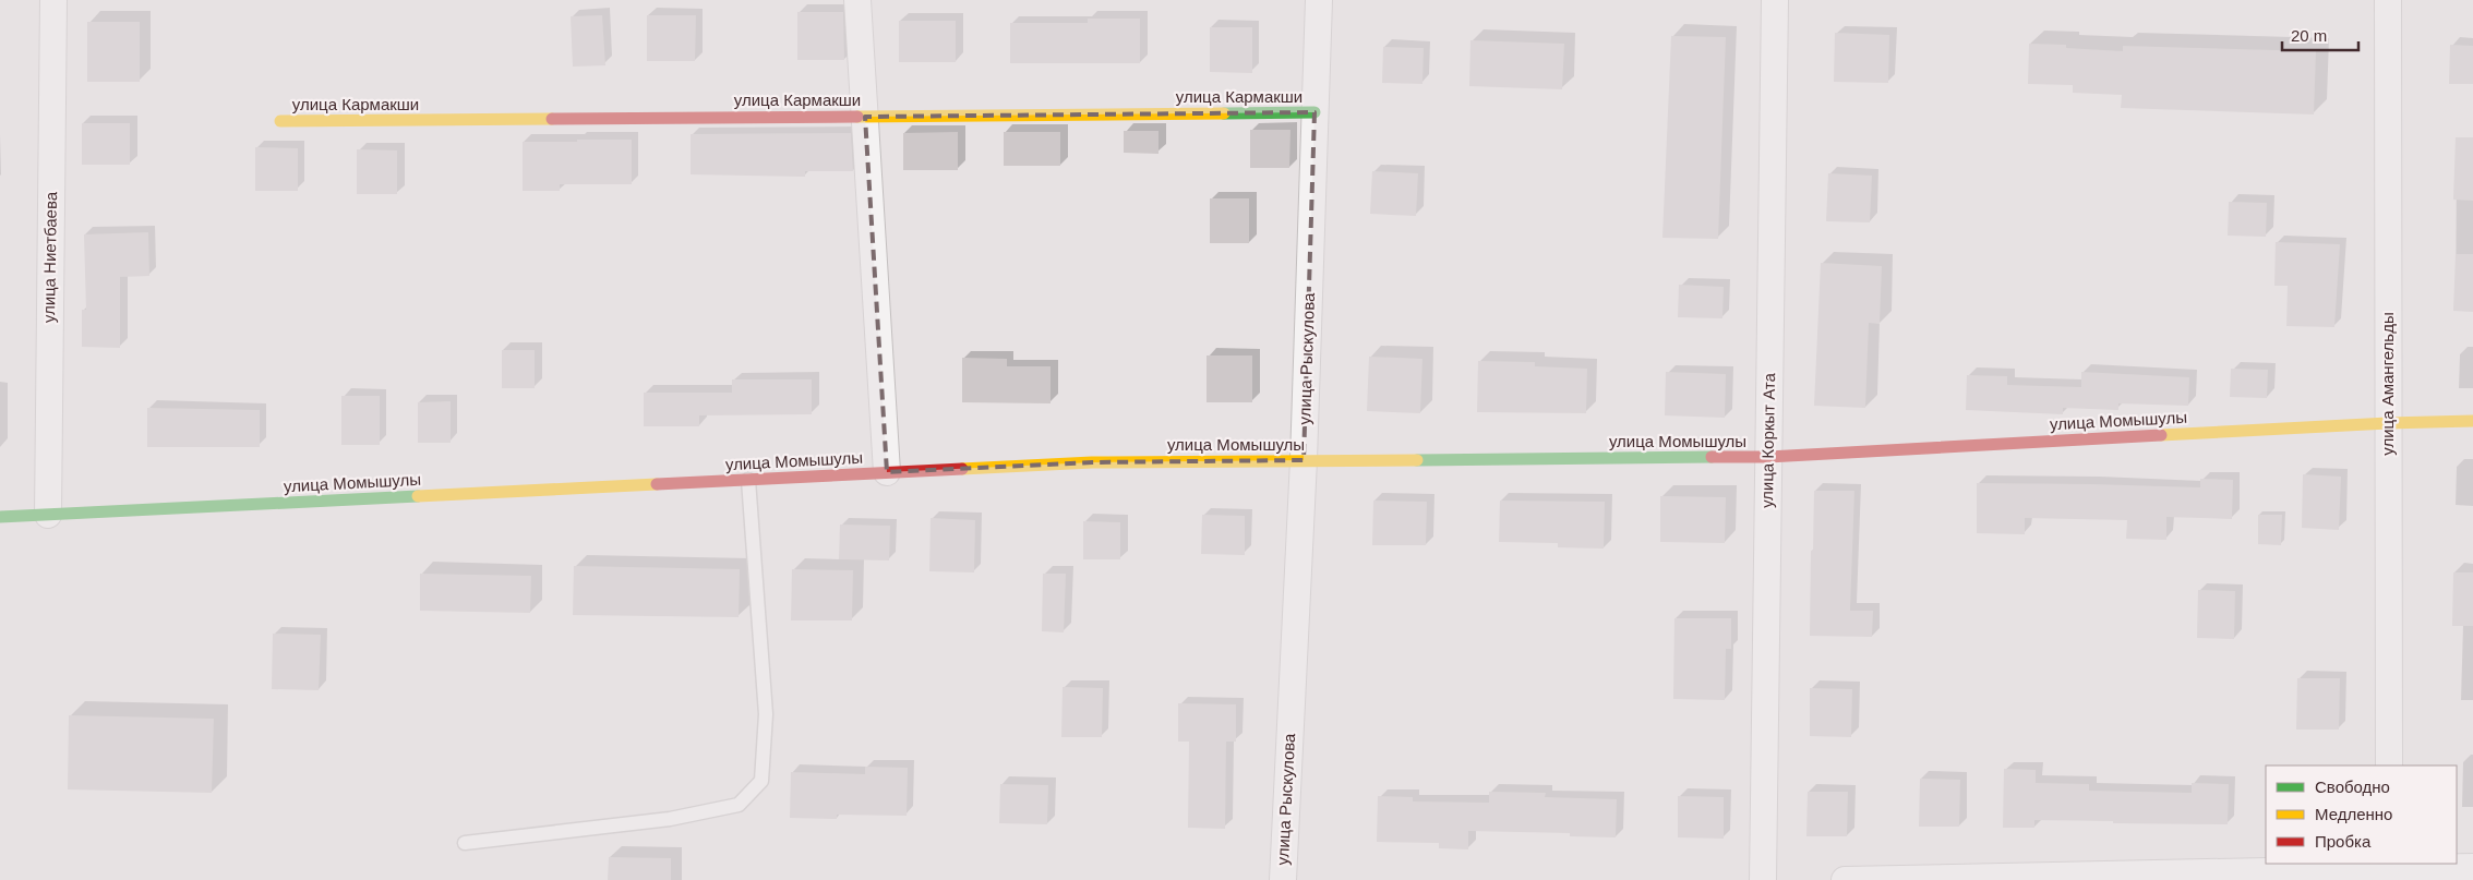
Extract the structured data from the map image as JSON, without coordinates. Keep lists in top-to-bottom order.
{
  "streets": {
    "street": [
      "улица Кармакши",
      "улица Ниетбаева",
      "улица Рыскулова",
      "улица Амангельды",
      "улица Момышулы",
      "улица Коркыт Ата"
    ]
  },
  "crossings": [
    ["улица Кармакши", "улица Рыскулова"],
    ["улица Ниетбаева", "улица Момышулы"],
    ["улица Рыскулова", "улица Момышулы"],
    ["улица Амангельды", "улица Момышулы"],
    ["улица Момышулы", "улица Коркыт Ата"]
  ],
  "legend": ["Свободно", "Медленно", "Пробка"],
  "scale_bar": "20 m"
}
